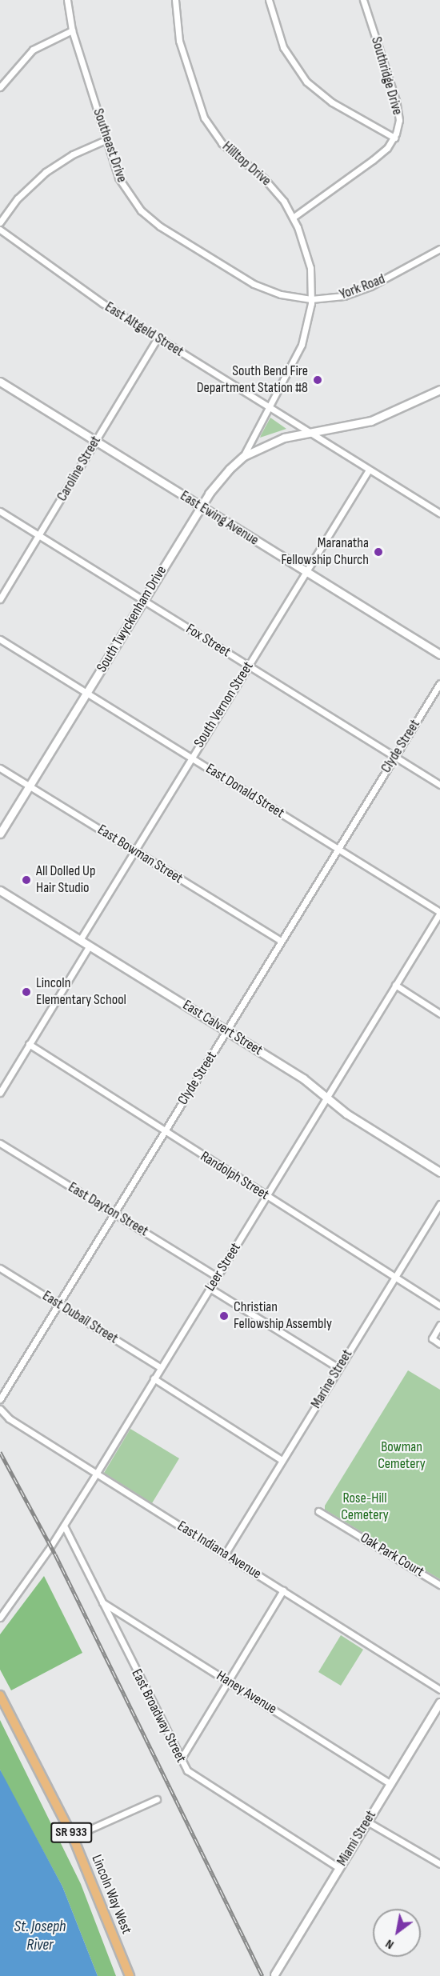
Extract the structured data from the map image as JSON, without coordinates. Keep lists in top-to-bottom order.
{
  "streets": {
    "main road": ["SR 933", "Lincoln Way West"],
    "street": [
      "Southridge Drive",
      "Southeast Drive",
      "Hilltop Drive",
      "York Road",
      "East Altgeld Street",
      "Caroline Street",
      "East Ewing Avenue",
      "South Twyckenham Drive",
      "Fox Street",
      "South Vernon Street",
      "Clyde Street",
      "East Donald Street",
      "East Bowman Street",
      "East Calvert Street",
      "Randolph Street",
      "East Dayton Street",
      "Leer Street",
      "East Dubail Street",
      "Marine Street",
      "East Indiana Avenue",
      "Oak Park Court",
      "Haney Avenue",
      "East Broadway Street",
      "Miami Street"
    ]
  },
  "crossings": [
    ["Southridge Drive", "Hilltop Drive"],
    ["Southeast Drive", "Hilltop Drive"],
    ["Southeast Drive", "York Road"],
    ["Hilltop Drive", "York Road"],
    ["East Altgeld Street", "Caroline Street"],
    ["East Altgeld Street", "South Twyckenham Drive"],
    ["East Altgeld Street", "South Vernon Street"],
    ["Caroline Street", "East Ewing Avenue"],
    ["Caroline Street", "Fox Street"],
    ["East Ewing Avenue", "South Twyckenham Drive"],
    ["East Ewing Avenue", "South Vernon Street"],
    ["South Twyckenham Drive", "Fox Street"],
    ["South Twyckenham Drive", "East Donald Street"],
    ["South Twyckenham Drive", "East Bowman Street"],
    ["Fox Street", "South Vernon Street"],
    ["Fox Street", "Clyde Street"],
    ["South Vernon Street", "East Donald Street"],
    ["South Vernon Street", "East Bowman Street"],
    ["South Vernon Street", "East Calvert Street"],
    ["Clyde Street", "East Donald Street"],
    ["Clyde Street", "East Bowman Street"],
    ["Clyde Street", "East Calvert Street"],
    ["Clyde Street", "Randolph Street"],
    ["Clyde Street", "East Dayton Street"],
    ["Clyde Street", "East Dubail Street"],
    ["East Donald Street", "Leer Street"],
    ["East Calvert Street", "Leer Street"],
    ["Randolph Street", "Leer Street"],
    ["Randolph Street", "Marine Street"],
    ["East Dayton Street", "Leer Street"],
    ["Leer Street", "East Dubail Street"],
    ["Leer Street", "East Indiana Avenue"],
    ["Leer Street", "East Broadway Street"],
    ["Marine Street", "East Indiana Avenue"],
    ["Haney Avenue", "East Broadway Street"],
    ["Haney Avenue", "Miami Street"],
    ["East Broadway Street", "Miami Street"]
  ],
  "water": ["St. Joseph River"],
  "parks": ["Bowman Cemetery", "Rose-Hill Cemetery"],
  "places": [
    "South Bend Fire Department Station #8",
    "Maranatha Fellowship Church",
    "All Dolled Up Hair Studio",
    "Lincoln Elementary School",
    "Christian Fellowship Assembly"
  ],
  "north": "bottom left"
}
